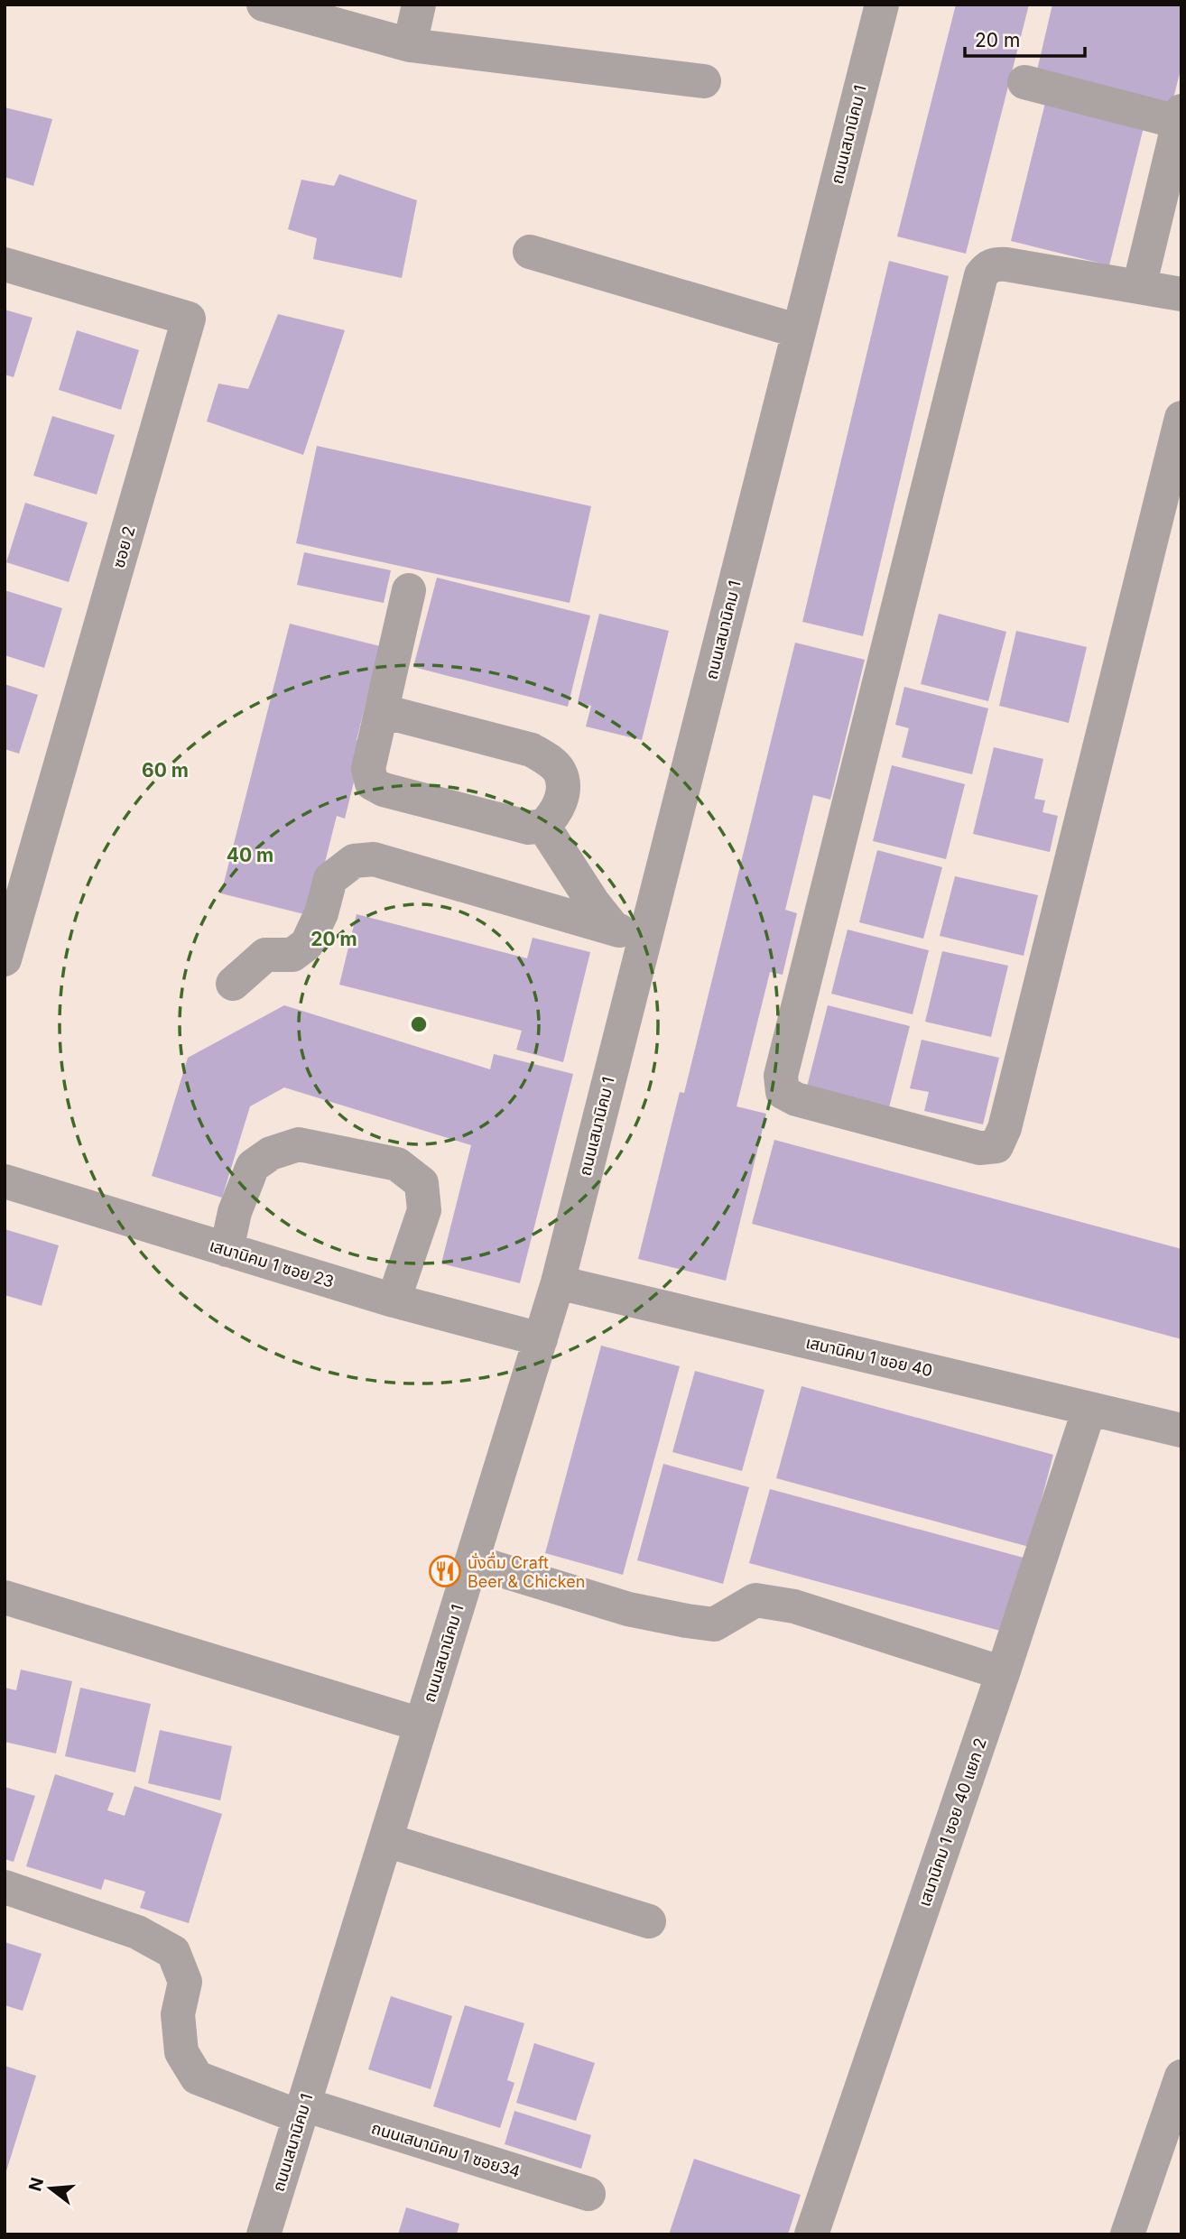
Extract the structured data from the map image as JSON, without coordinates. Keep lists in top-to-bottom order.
{
  "streets": {
    "street": [
      "ถนนเสนานิคม 1",
      "ซอย 2",
      "เสนานิคม 1 ซอย 23",
      "เสนานิคม 1 ซอย 40",
      "เสนานิคม 1 ซอย 40 แยก 2",
      "ถนนเสนานิคม 1 ซอย34"
    ]
  },
  "crossings": [
    ["ถนนเสนานิคม 1", "เสนานิคม 1 ซอย 23"],
    ["ถนนเสนานิคม 1", "เสนานิคม 1 ซอย 40"],
    ["ถนนเสนานิคม 1", "ถนนเสนานิคม 1 ซอย34"],
    ["เสนานิคม 1 ซอย 40", "เสนานิคม 1 ซอย 40 แยก 2"]
  ],
  "places": {
    "restaurant": ["นั่งดื่ม Craft Beer & Chicken"]
  },
  "scale_bar": "20 m",
  "north": "left",
  "rings": ["60 m", "40 m", "20 m"]
}
